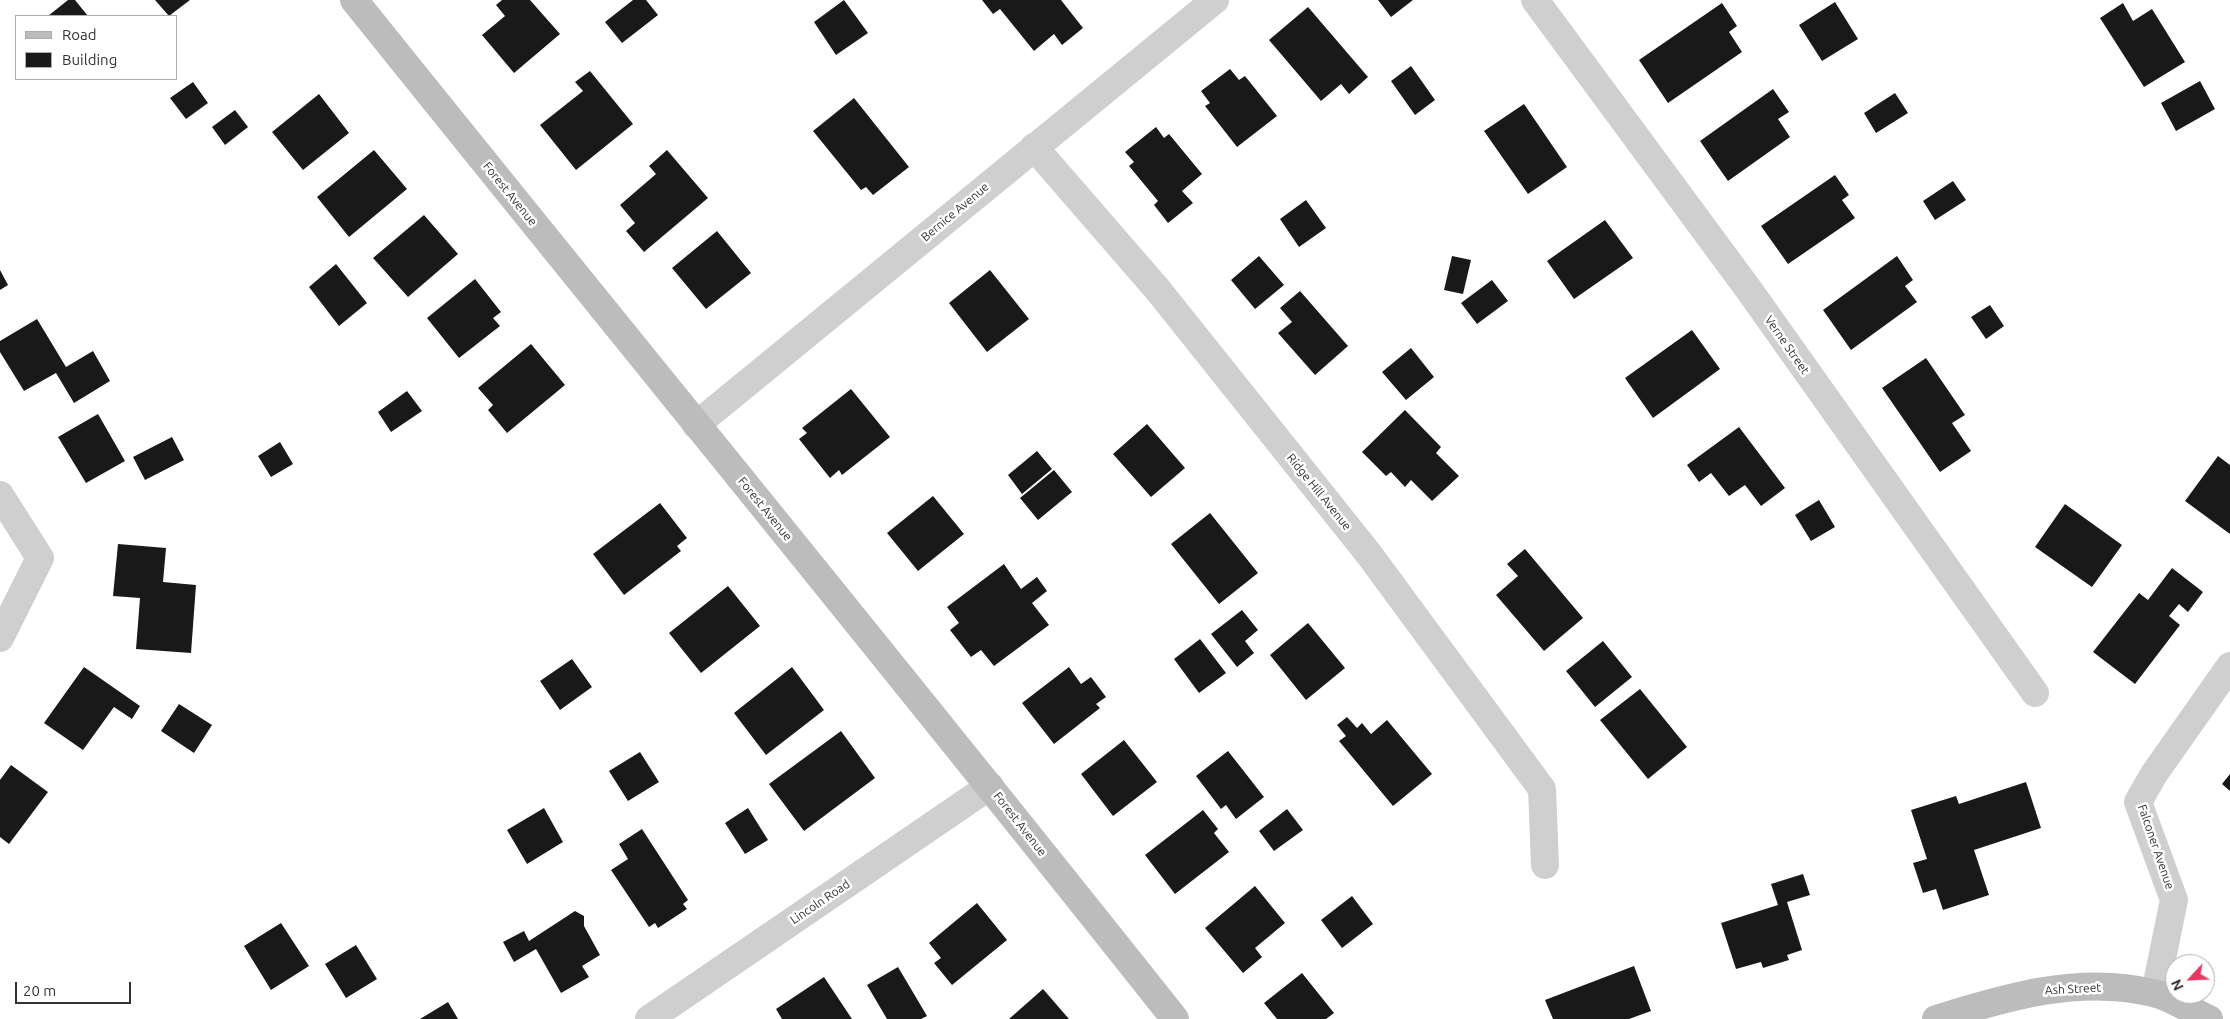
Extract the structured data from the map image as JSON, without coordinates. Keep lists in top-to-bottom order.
{
  "streets": {
    "street": [
      "Forest Avenue",
      "Bernice Avenue",
      "Verne Street",
      "Ridge Hill Avenue",
      "Falconer Avenue",
      "Lincoln Road",
      "Ash Street"
    ]
  },
  "crossings": [
    ["Forest Avenue", "Bernice Avenue"],
    ["Forest Avenue", "Lincoln Road"],
    ["Bernice Avenue", "Ridge Hill Avenue"],
    ["Falconer Avenue", "Ash Street"]
  ],
  "legend": ["Road", "Building"],
  "scale_bar": "20 m",
  "north": "bottom left"
}
